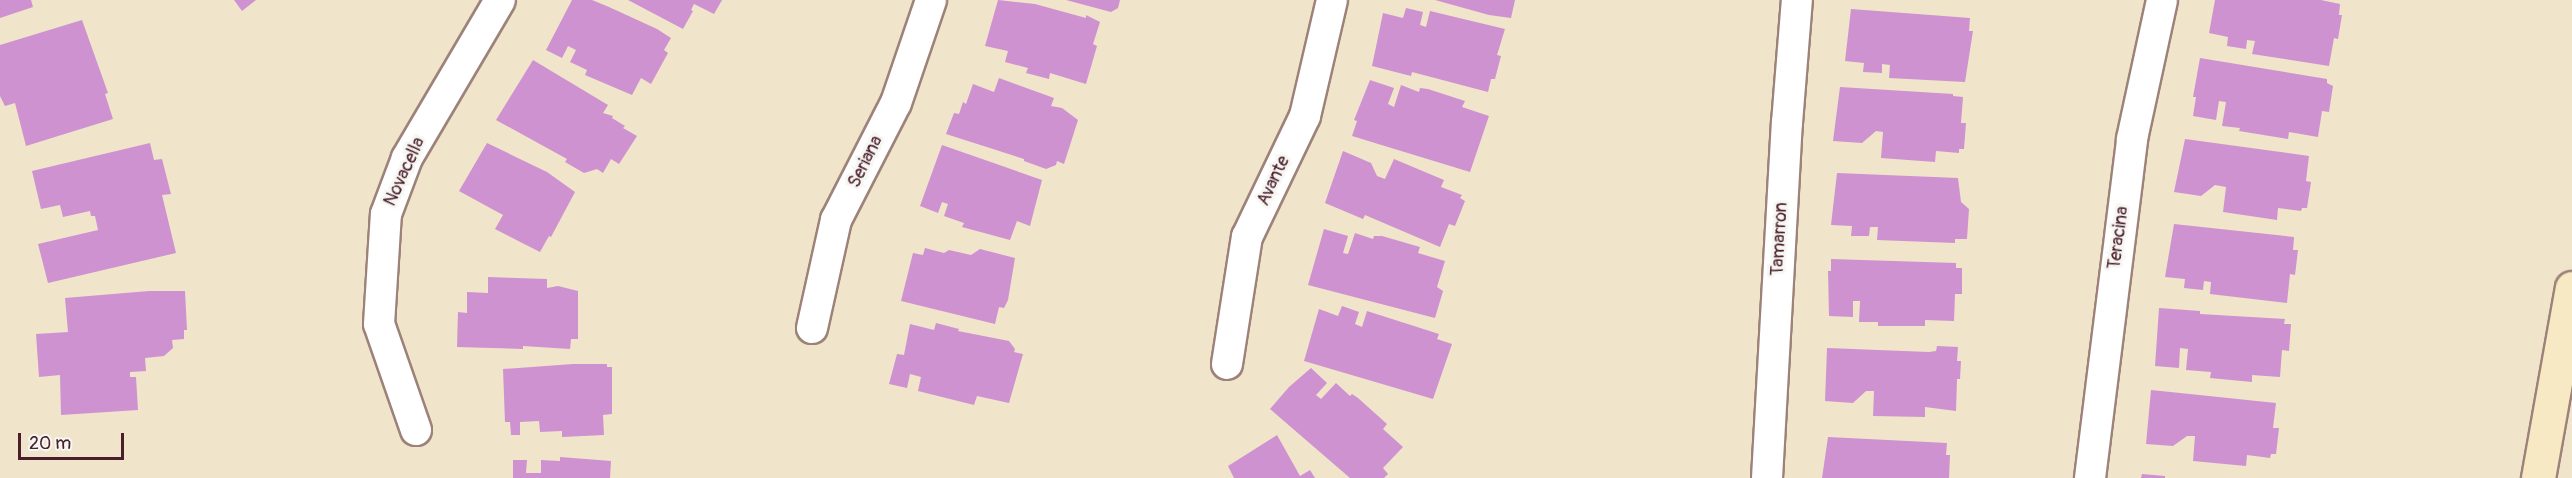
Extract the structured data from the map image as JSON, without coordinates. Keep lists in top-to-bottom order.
{
  "streets": {
    "street": [
      "Seriana",
      "Novacella",
      "Avante",
      "Teracina",
      "Tamarron"
    ]
  },
  "scale_bar": "20 m"
}
